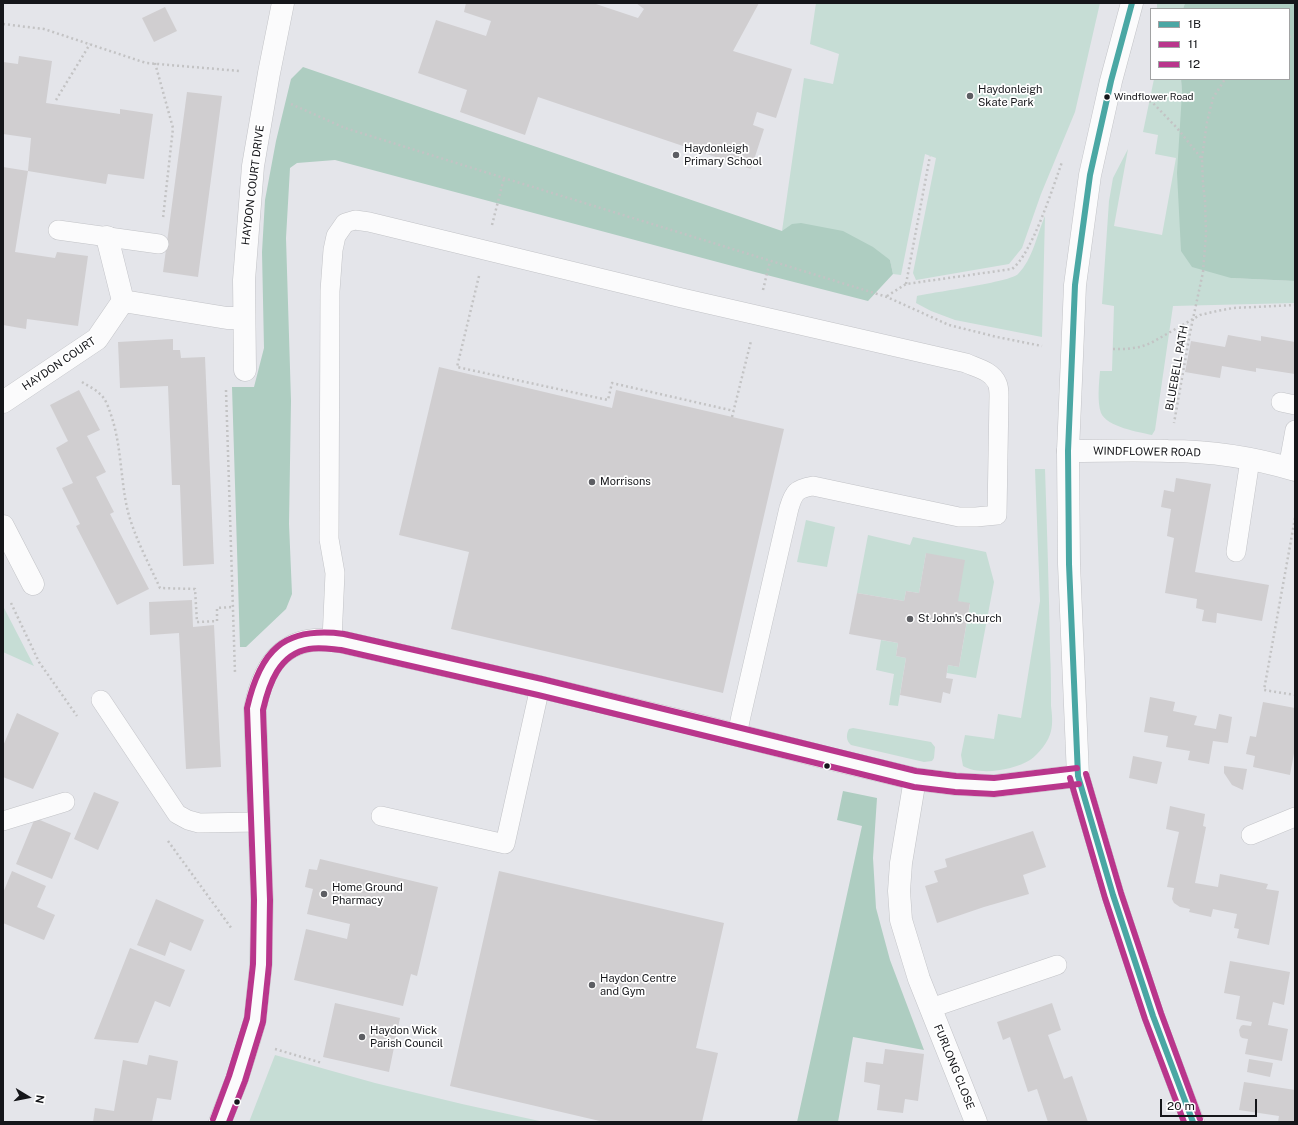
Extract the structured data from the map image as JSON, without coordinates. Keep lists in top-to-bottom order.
{
  "streets": {
    "street": [
      "HAYDON COURT DRIVE",
      "HAYDON COURT",
      "WINDFLOWER ROAD",
      "FURLONG CLOSE"
    ],
    "path": ["BLUEBELL PATH"]
  },
  "crossings": [
    ["BLUEBELL PATH", "WINDFLOWER ROAD"]
  ],
  "places": [
    "Haydonleigh Skate Park",
    "Windflower Road",
    "Haydonleigh Primary School",
    "Morrisons",
    "St John's Church",
    "Home Ground Pharmacy",
    "Haydon Centre and Gym",
    "Haydon Wick Parish Council"
  ],
  "lines": ["transit line 1B", "transit line 12", "transit line 11"],
  "legend": ["1B", "11", "12"],
  "scale_bar": "20 m",
  "north": "right"
}
